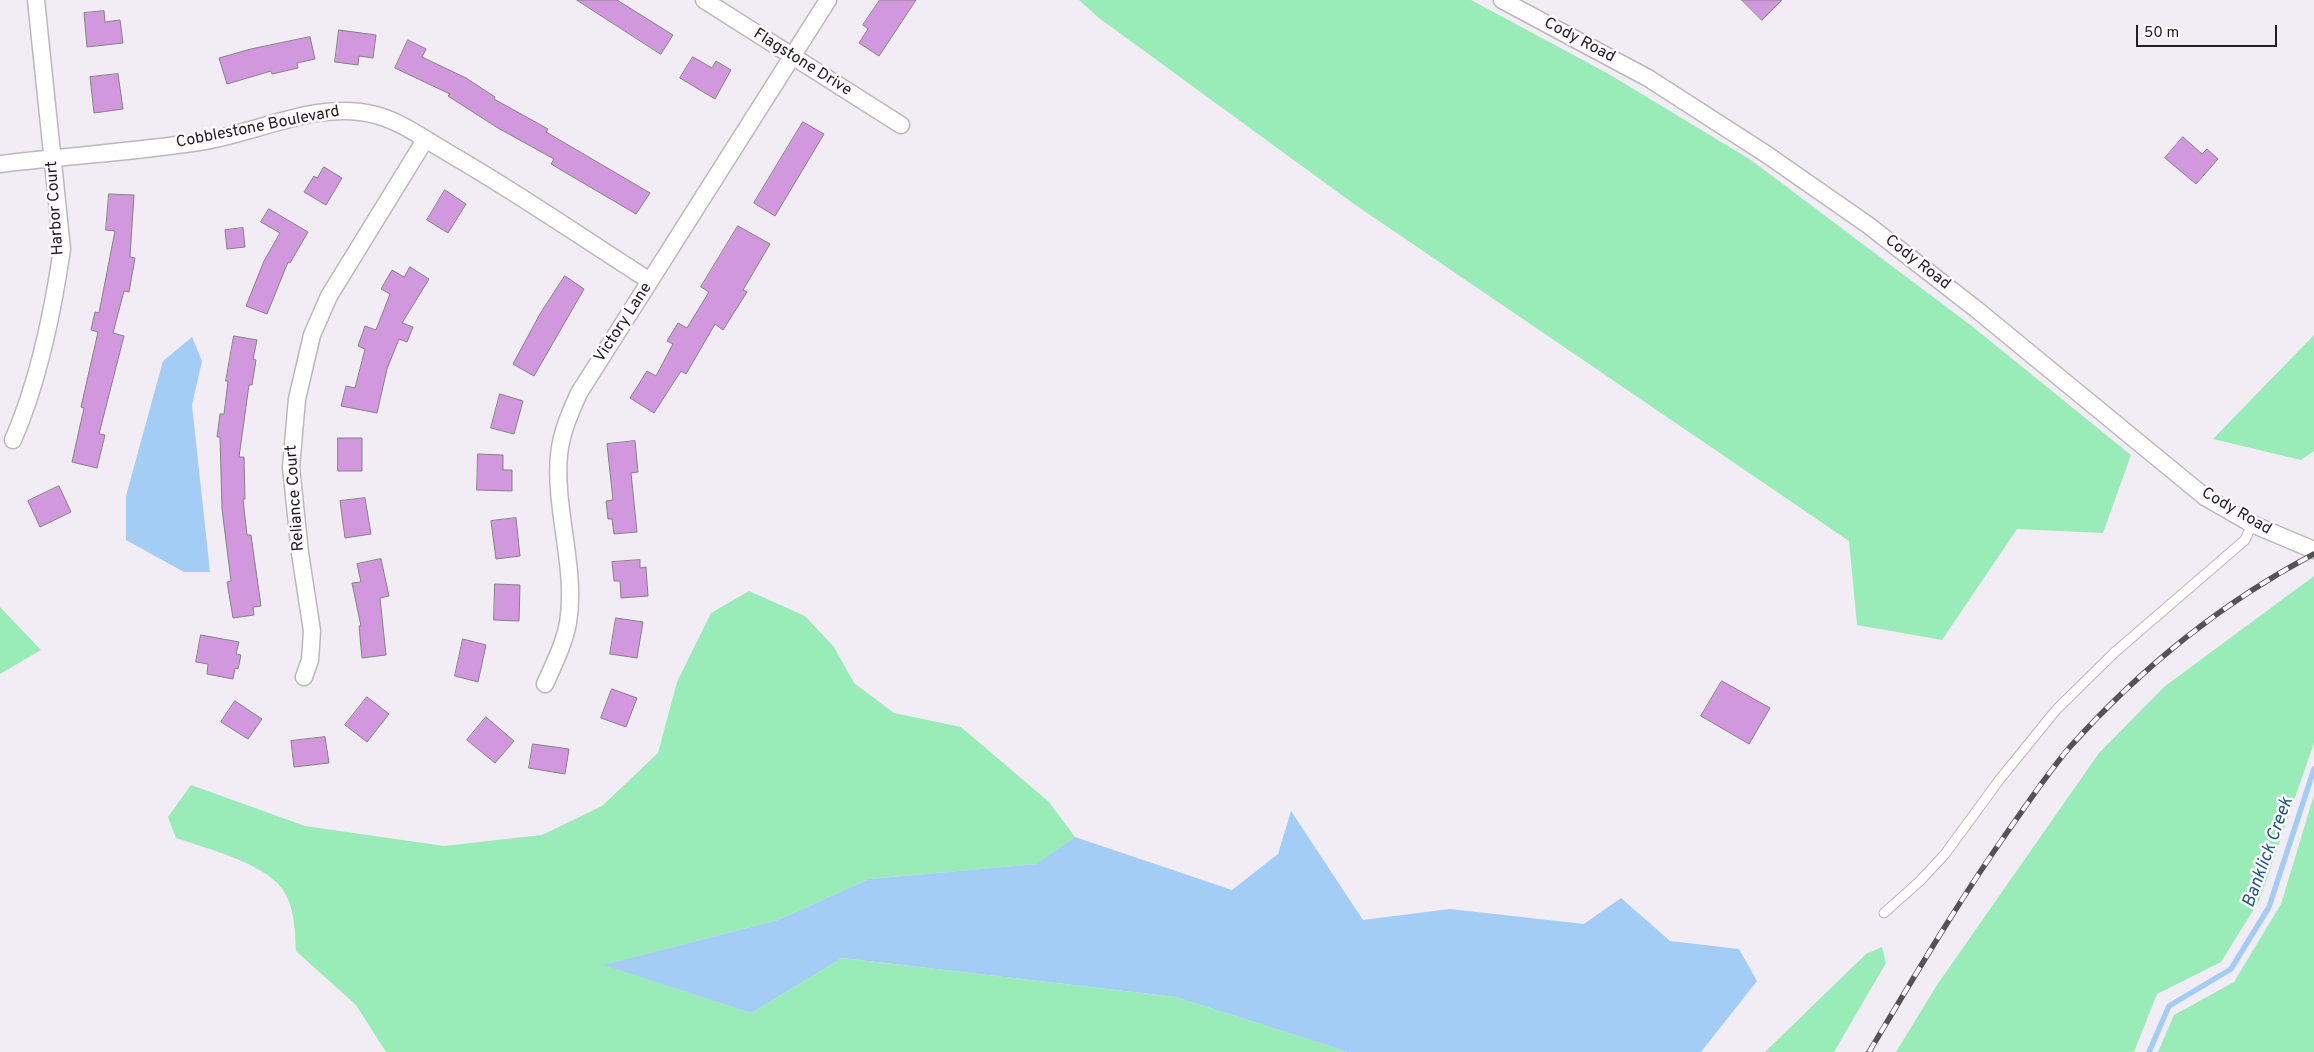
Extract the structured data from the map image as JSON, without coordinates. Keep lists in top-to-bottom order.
{
  "streets": {
    "street": [
      "Cody Road",
      "Flagstone Drive",
      "Cobblestone Boulevard",
      "Harbor Court",
      "Victory Lane",
      "Reliance Court"
    ]
  },
  "crossings": [
    ["Flagstone Drive", "Victory Lane"],
    ["Cobblestone Boulevard", "Harbor Court"],
    ["Cobblestone Boulevard", "Victory Lane"],
    ["Cobblestone Boulevard", "Reliance Court"]
  ],
  "water": ["Banklick Creek"],
  "scale_bar": "50 m"
}
